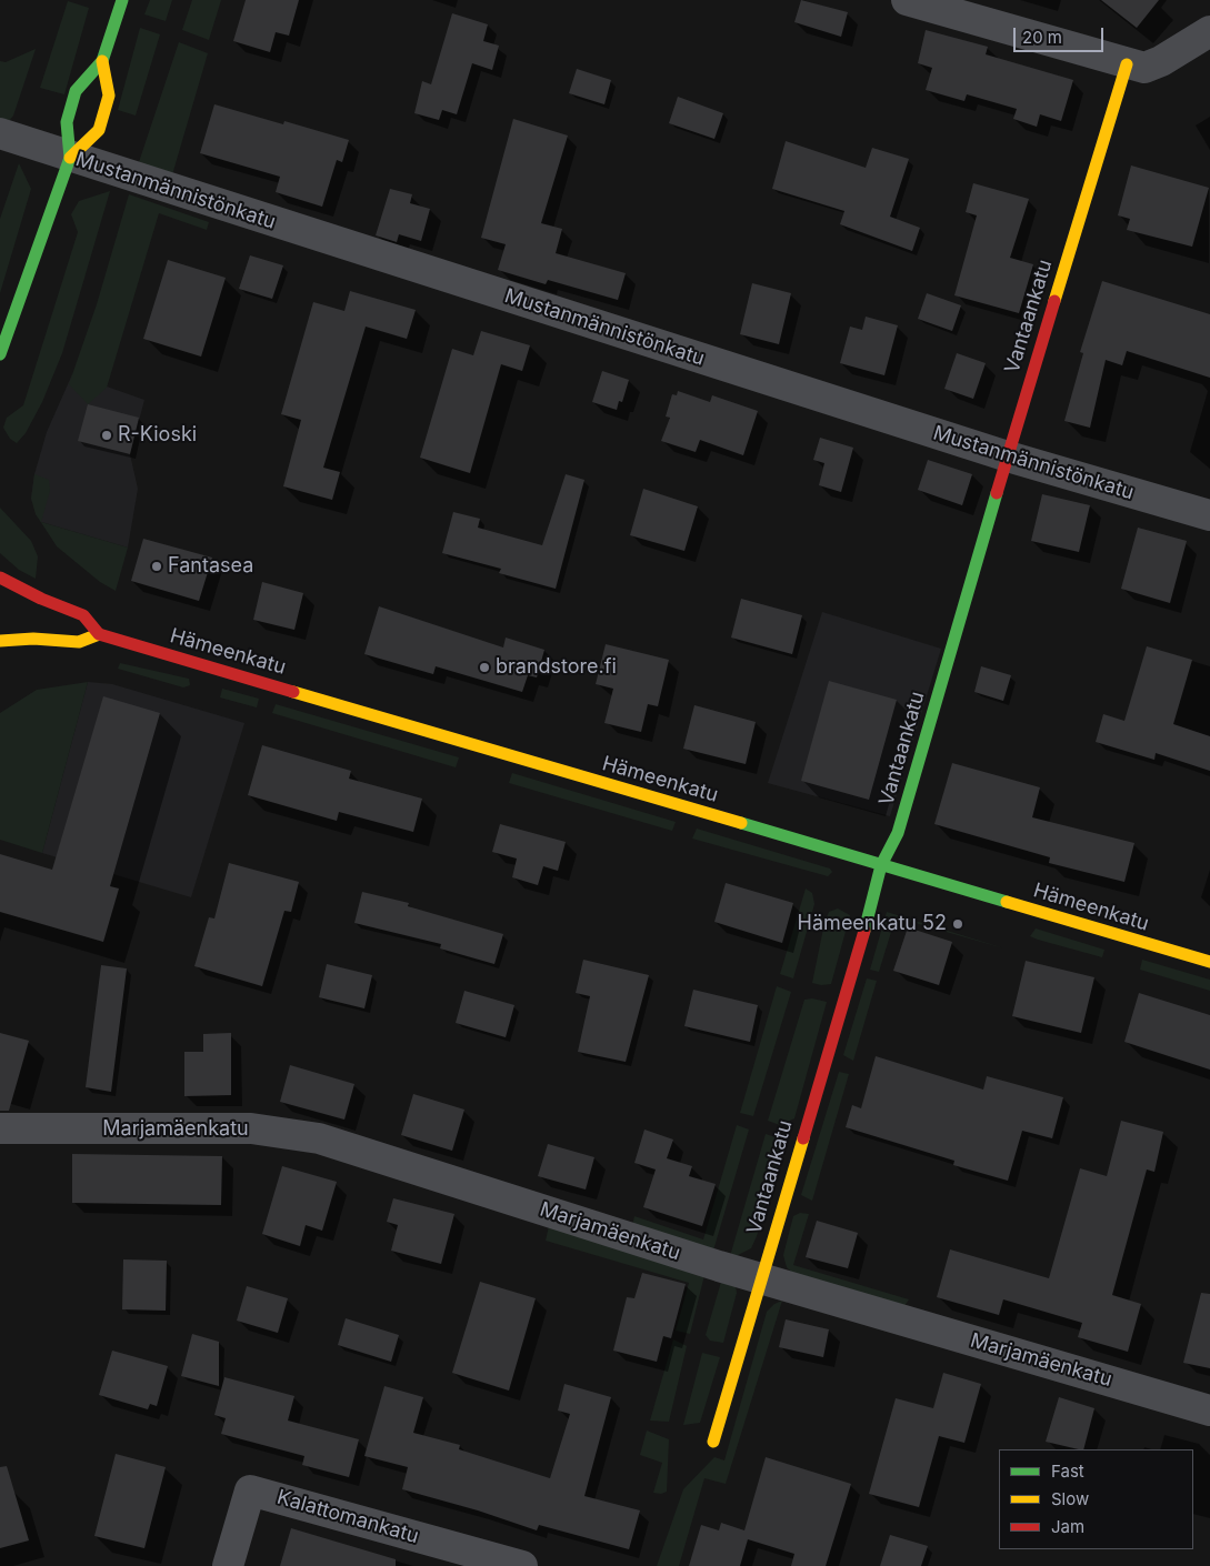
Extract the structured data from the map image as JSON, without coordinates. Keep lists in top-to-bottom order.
{
  "streets": {
    "street": [
      "Mustanmännistönkatu",
      "Vantaankatu",
      "Hämeenkatu",
      "Marjamäenkatu",
      "Kalattomankatu"
    ]
  },
  "crossings": [
    ["Mustanmännistönkatu", "Vantaankatu"],
    ["Vantaankatu", "Hämeenkatu"],
    ["Vantaankatu", "Marjamäenkatu"]
  ],
  "places": [
    "R-Kioski",
    "Fantasea",
    "brandstore.fi",
    "Hämeenkatu 52"
  ],
  "legend": ["Fast", "Slow", "Jam"],
  "scale_bar": "20 m"
}
